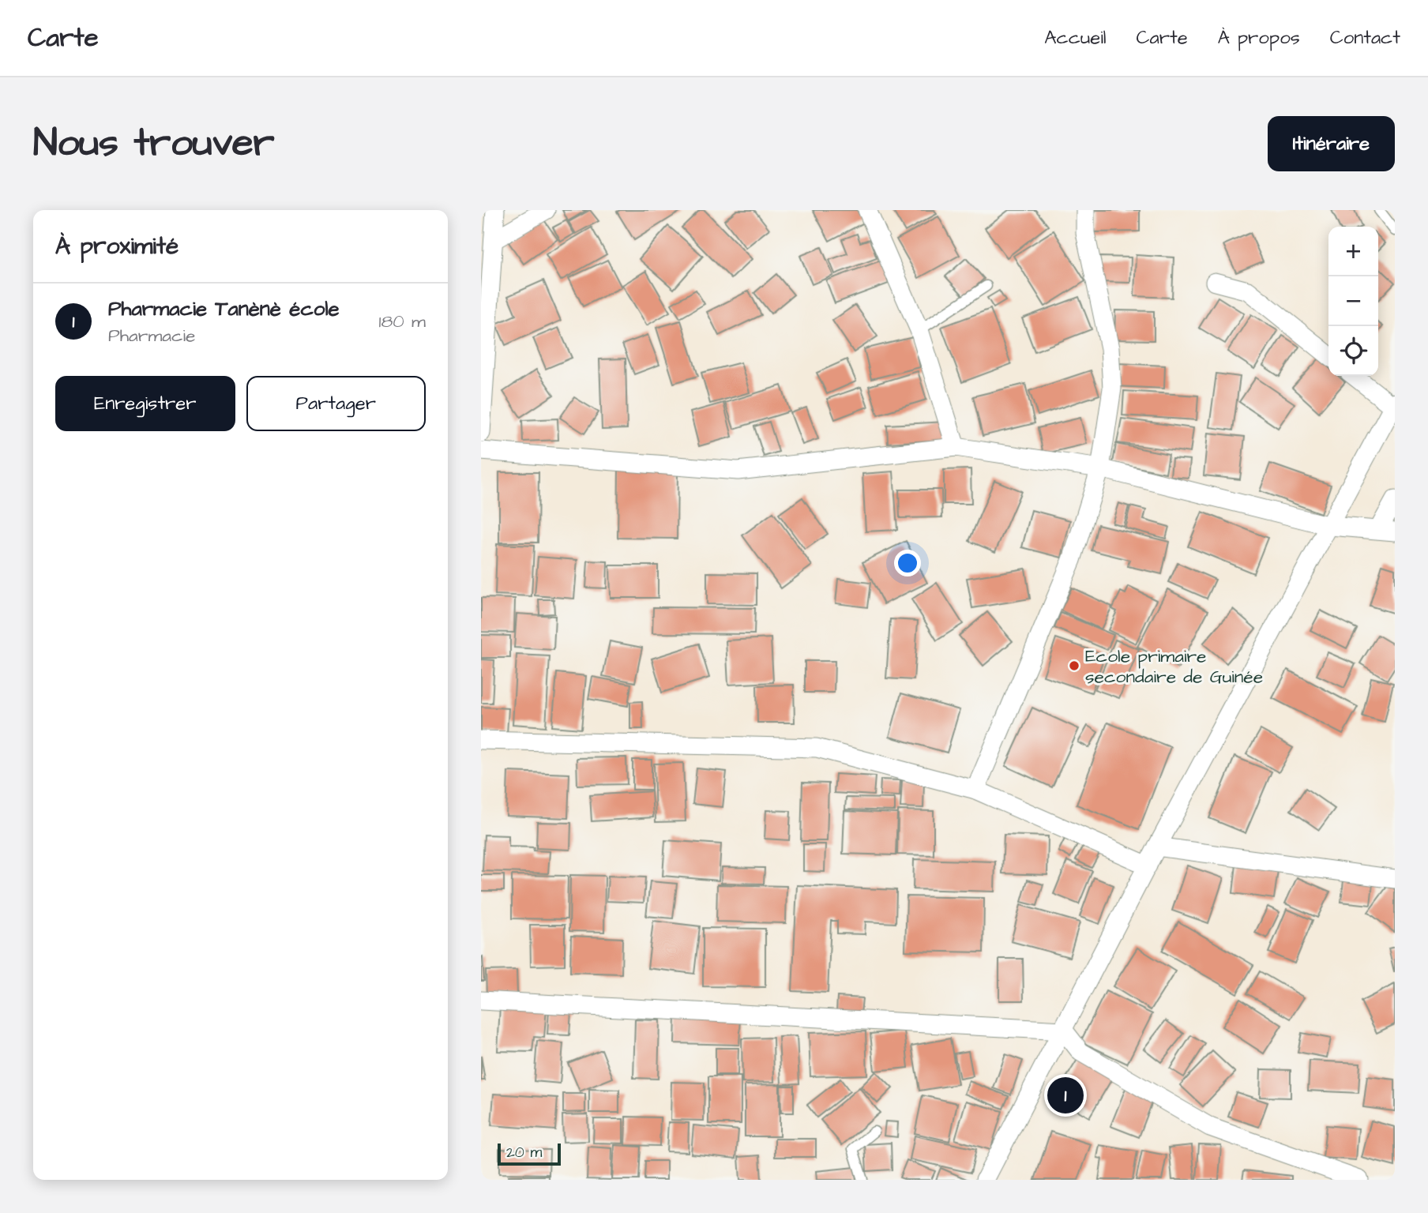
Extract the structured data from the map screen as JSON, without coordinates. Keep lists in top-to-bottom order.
{
  "places": ["Ecole primaire secondaire de Guinée"],
  "scale_bar": "20 m",
  "page": {
    "header": "Carte",
    "nav": [
      "Accueil",
      "Carte",
      "À propos",
      "Contact"
    ],
    "buttons": [
      "Itinéraire",
      ["Enregistrer", "Partager"]
    ],
    "title": "Nous trouver",
    "heading": "À proximité",
    "map_buttons": ["+", "−"],
    "list": [
      {
        "mark": "1",
        "name": "Pharmacie Tanènè école",
        "note": "Pharmacie",
        "value": "180 m"
      }
    ],
    "pins": "1",
    "scale": "20 m"
  }
}
